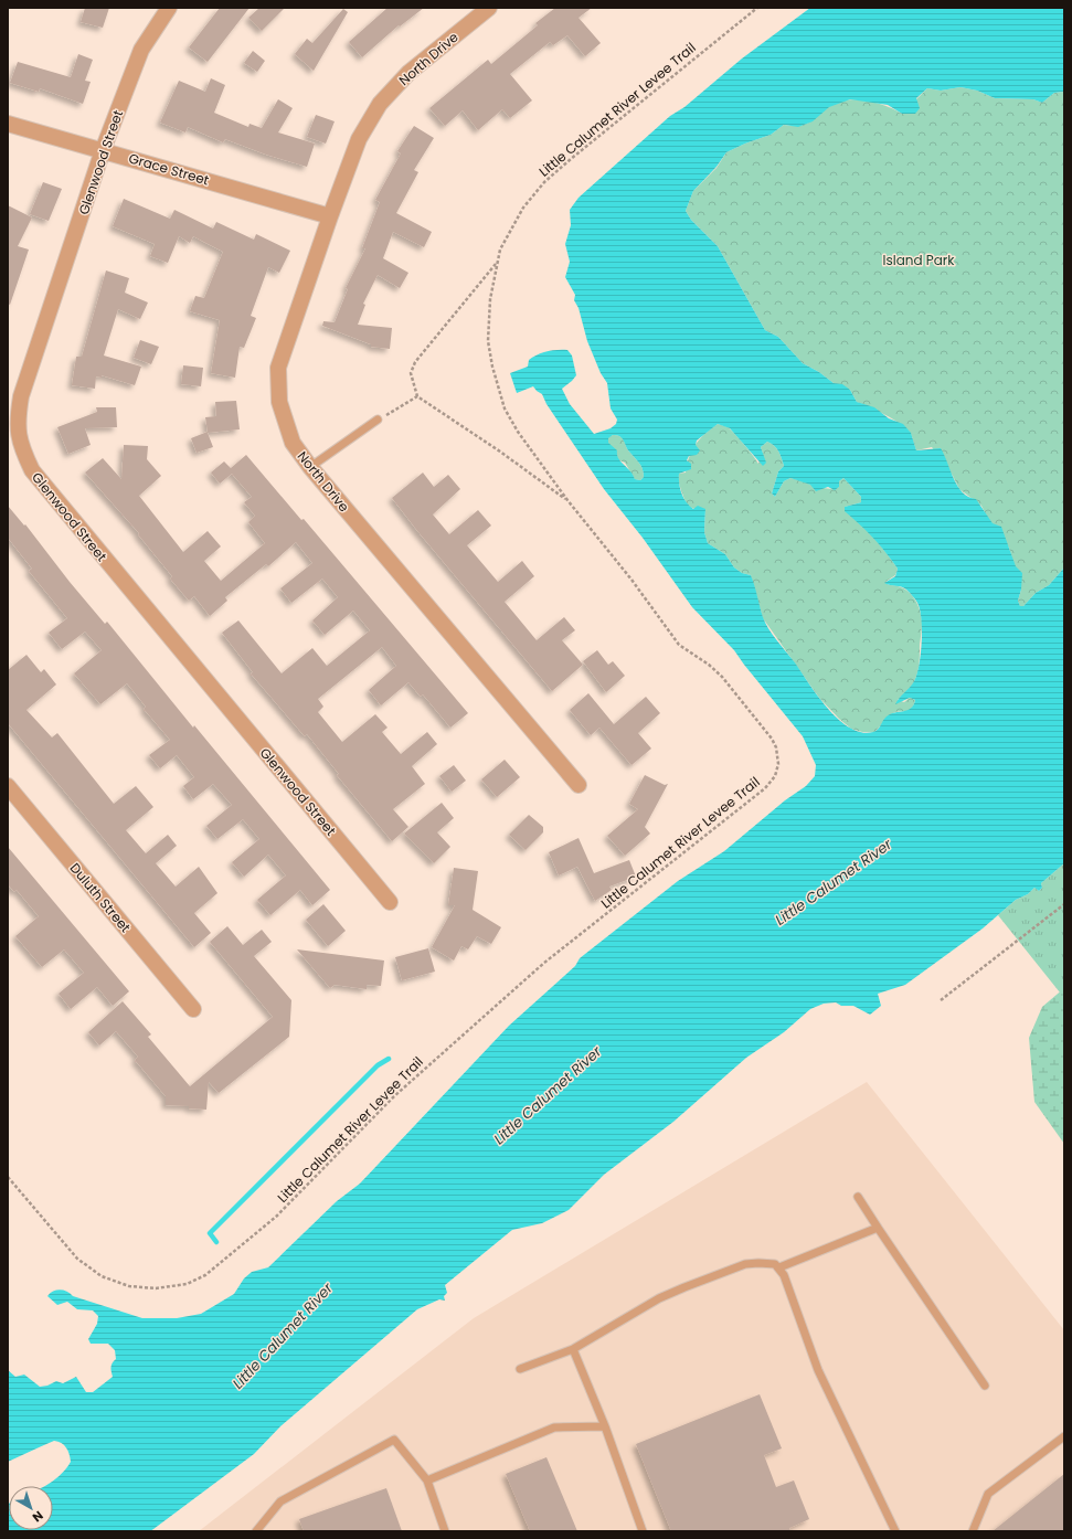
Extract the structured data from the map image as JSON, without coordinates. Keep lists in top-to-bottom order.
{
  "streets": {
    "street": [
      "North Drive",
      "Glenwood Street",
      "Grace Street",
      "Duluth Street"
    ],
    "path": ["Little Calumet River Levee Trail"]
  },
  "crossings": [
    ["North Drive", "Grace Street"],
    ["Glenwood Street", "Grace Street"]
  ],
  "water": ["Little Calumet River"],
  "parks": ["Island Park"],
  "north": "bottom right"
}
